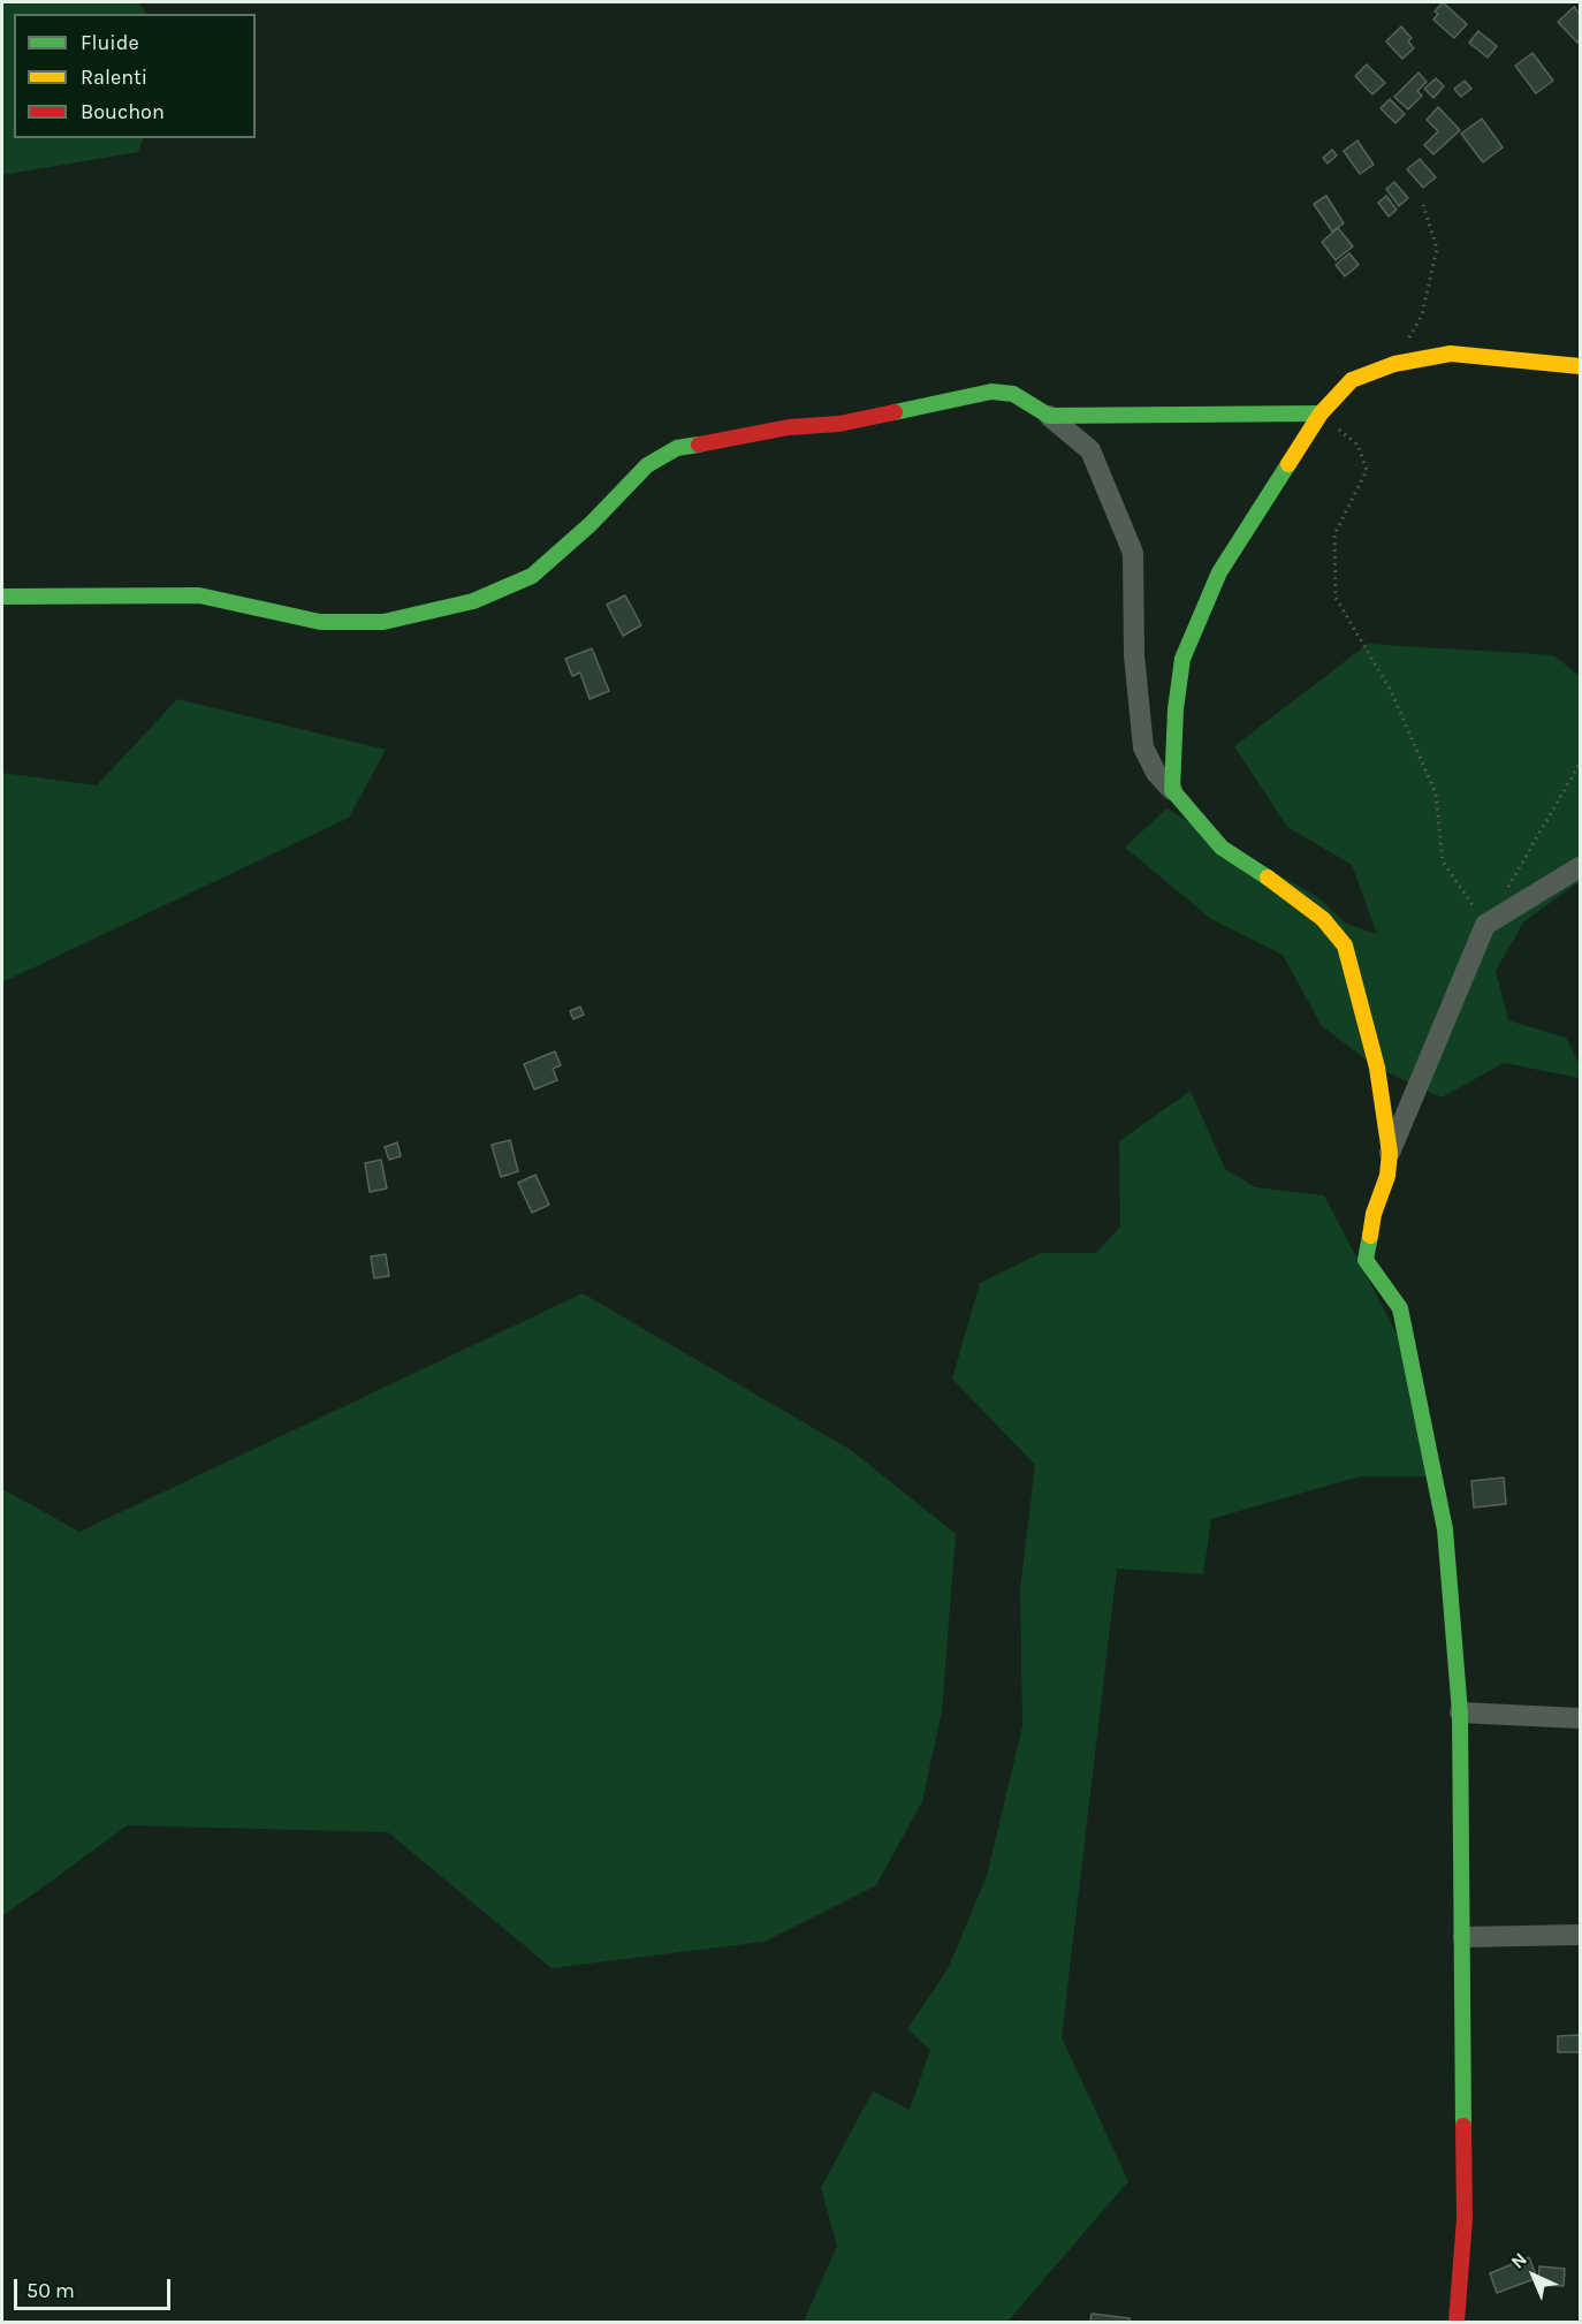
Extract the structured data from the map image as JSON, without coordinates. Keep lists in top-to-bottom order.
{
  "legend": ["Fluide", "Ralenti", "Bouchon"],
  "scale_bar": "50 m",
  "north": "top left"
}
